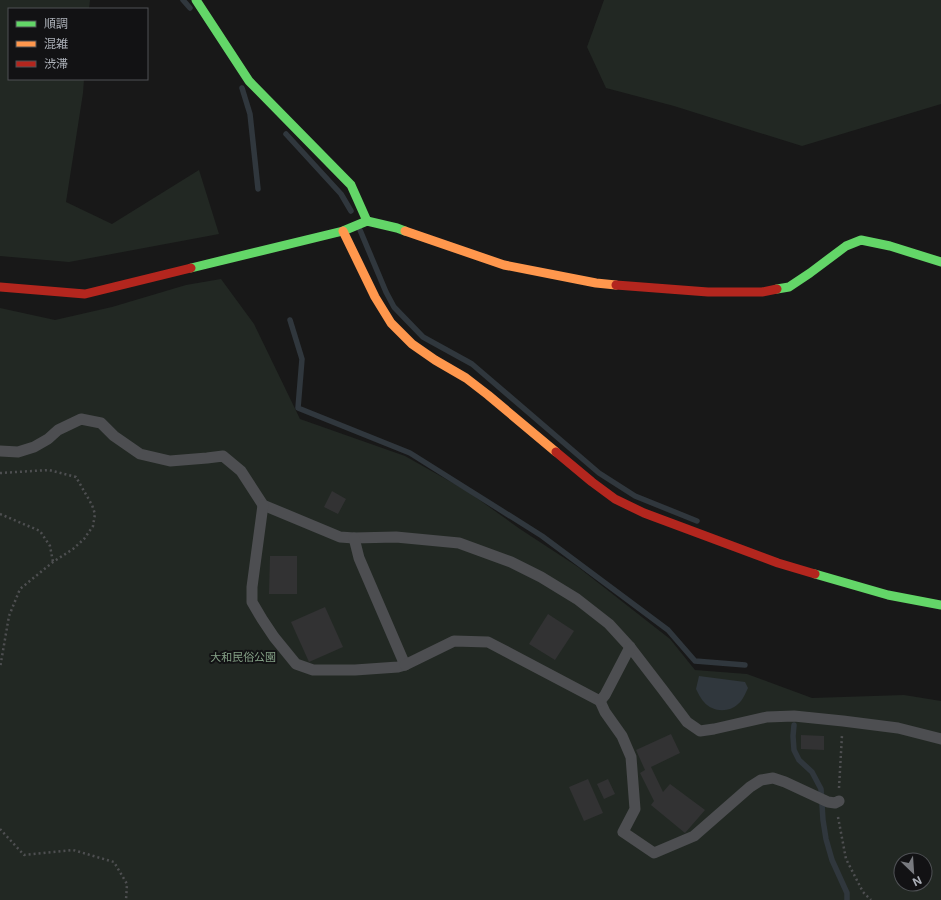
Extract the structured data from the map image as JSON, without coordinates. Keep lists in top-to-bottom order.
{
  "parks": ["大和民俗公園"],
  "legend": ["順調", "混雑", "渋滞"],
  "north": "bottom right"
}
